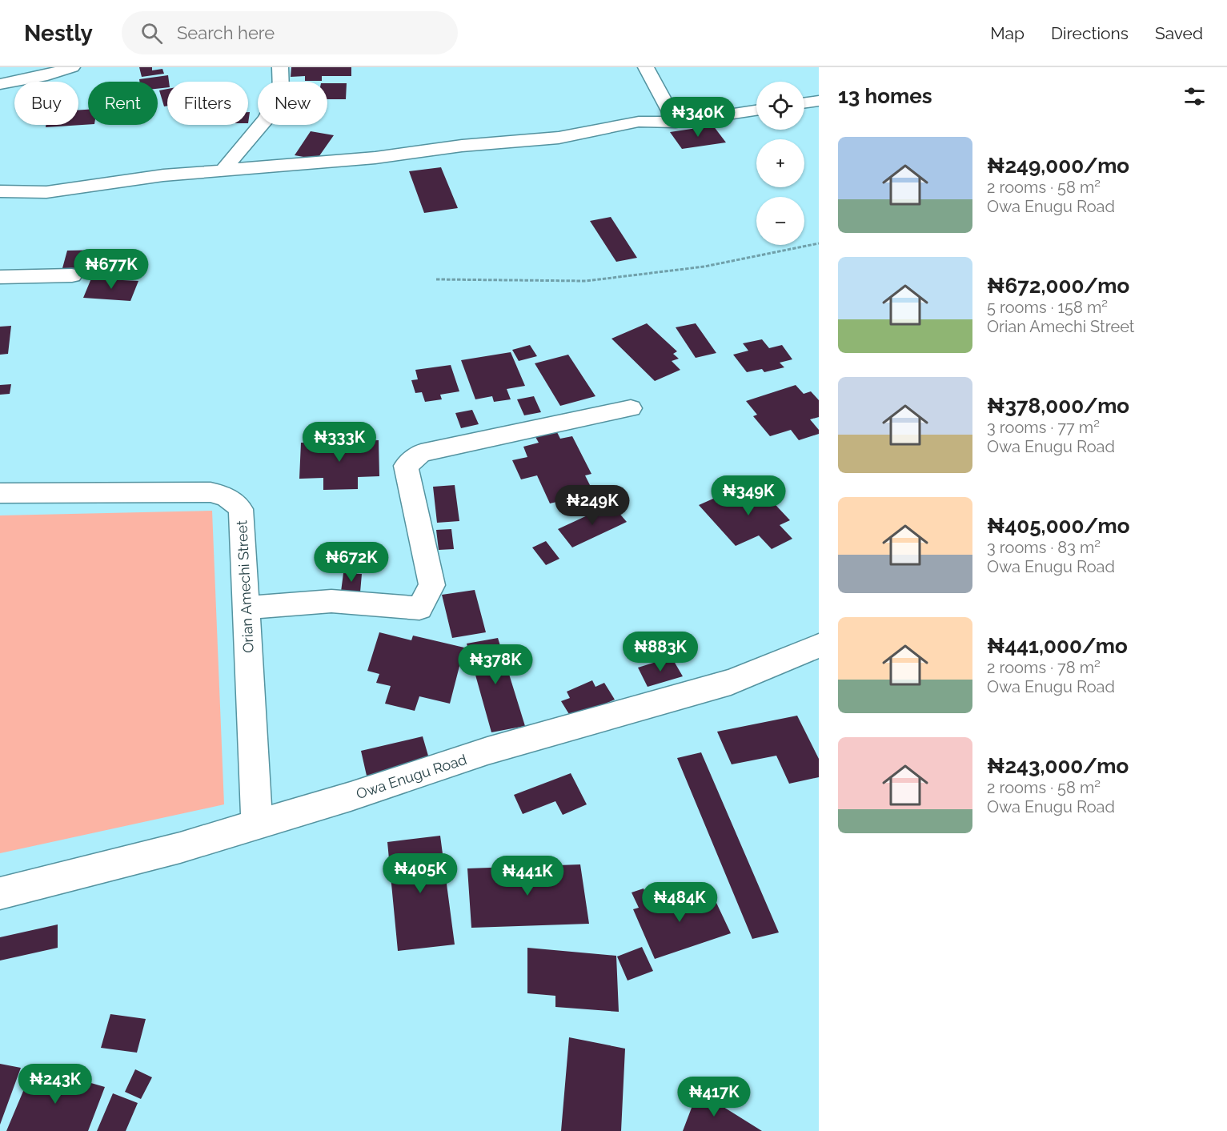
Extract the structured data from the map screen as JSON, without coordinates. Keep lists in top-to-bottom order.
{
  "streets": {
    "street": ["Orian Amechi Street", "Owa Enugu Road"]
  },
  "crossings": [
    ["Orian Amechi Street", "Owa Enugu Road"]
  ],
  "page": {
    "header": "Nestly",
    "search": "Search here",
    "nav": ["Map", "Directions", "Saved"],
    "heading": "13 homes",
    "map_buttons": ["+", "−"],
    "chip": [
      "Buy",
      "Rent",
      "Filters",
      "New"
    ],
    "price": [
      "₦340K",
      "₦677K",
      "₦333K",
      "₦349K",
      "₦249K",
      "₦672K",
      "₦883K",
      "₦378K",
      "₦405K",
      "₦441K",
      "₦484K",
      "₦243K",
      "₦417K"
    ],
    "list": [
      {
        "name": "₦249,000/mo",
        "note": "2 rooms · 58 m² · Owa Enugu Road"
      },
      {
        "name": "₦672,000/mo",
        "note": "5 rooms · 158 m² · Orian Amechi Street"
      },
      {
        "name": "₦378,000/mo",
        "note": "3 rooms · 77 m² · Owa Enugu Road"
      },
      {
        "name": "₦405,000/mo",
        "note": "3 rooms · 83 m² · Owa Enugu Road"
      },
      {
        "name": "₦441,000/mo",
        "note": "2 rooms · 78 m² · Owa Enugu Road"
      },
      {
        "name": "₦243,000/mo",
        "note": "2 rooms · 58 m² · Owa Enugu Road"
      }
    ]
  }
}
